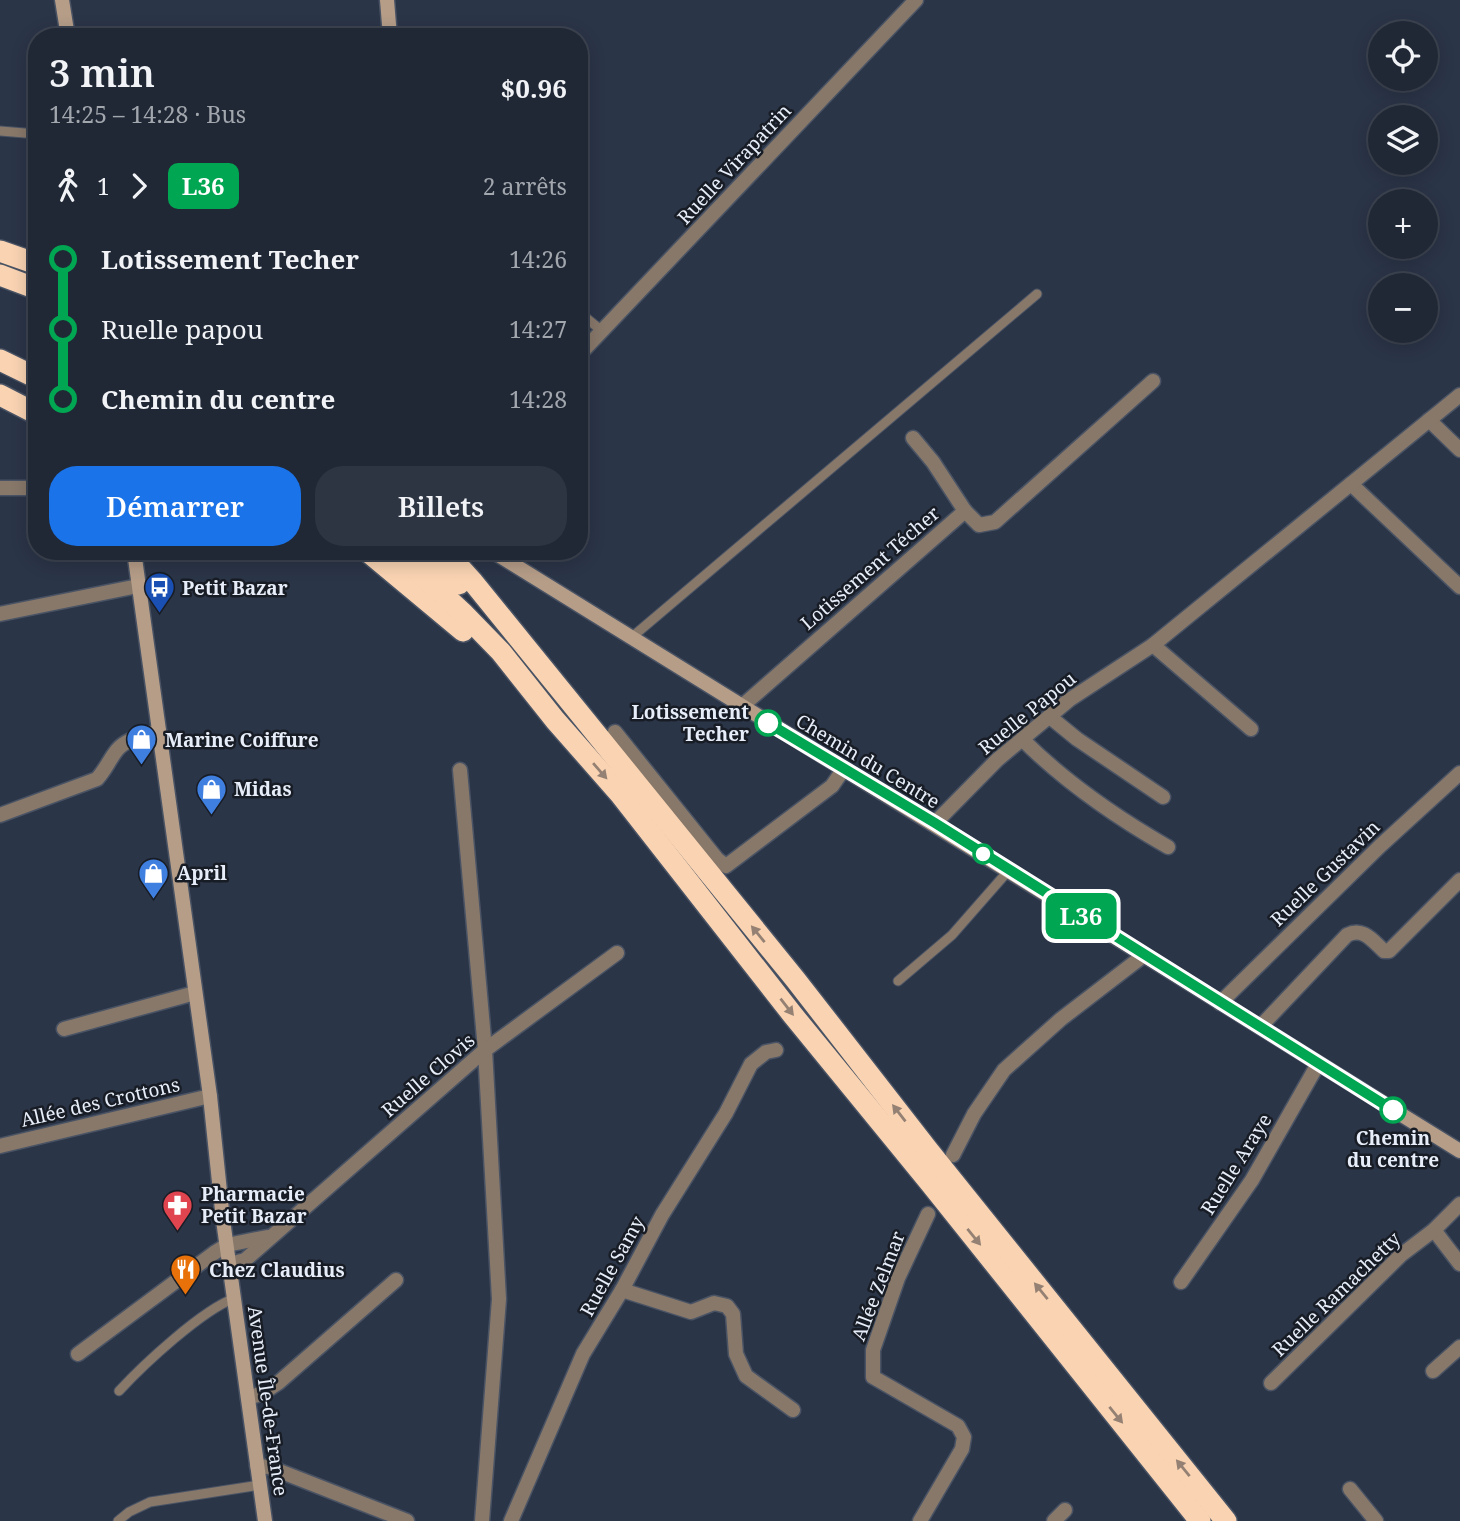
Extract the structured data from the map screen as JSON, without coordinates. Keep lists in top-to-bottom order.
{
  "streets": {
    "street": [
      "Ruelle Virapatrin",
      "Lotissement Técher",
      "Ruelle Papou",
      "Chemin du Centre",
      "Ruelle Gustavin",
      "Ruelle Clovis",
      "Allée des Crottons",
      "Ruelle Araye",
      "Ruelle Samy",
      "Allée Zelmar",
      "Ruelle Ramachetty",
      "Avenue Île-de-France"
    ]
  },
  "crossings": [
    ["Lotissement Técher", "Chemin du Centre"],
    ["Ruelle Papou", "Chemin du Centre"],
    ["Chemin du Centre", "Ruelle Gustavin"],
    ["Chemin du Centre", "Ruelle Araye"],
    ["Ruelle Clovis", "Avenue Île-de-France"],
    ["Allée des Crottons", "Avenue Île-de-France"]
  ],
  "places": {
    "bus stop": ["Petit Bazar"],
    "other": ["Lotissement Techer", "Chemin du centre"],
    "shop": ["Marine Coiffure", "Midas", "April"],
    "pharmacy": ["Pharmacie Petit Bazar"],
    "restaurant": ["Chez Claudius"]
  },
  "lines": ["bus line L36"],
  "page": {
    "on_map": "L36",
    "map_buttons": ["+", "−"],
    "heading": ["3 min", "14:25 – 14:28 · Bus", "$0.96"],
    "legs": ["1", "L36", "2 arrêts"],
    "list": [
      {
        "name": "Lotissement Techer",
        "value": "14:26"
      },
      {
        "name": "Ruelle papou",
        "value": "14:27"
      },
      {
        "name": "Chemin du centre",
        "value": "14:28"
      }
    ],
    "buttons": ["Démarrer", "Billets"]
  }
}
